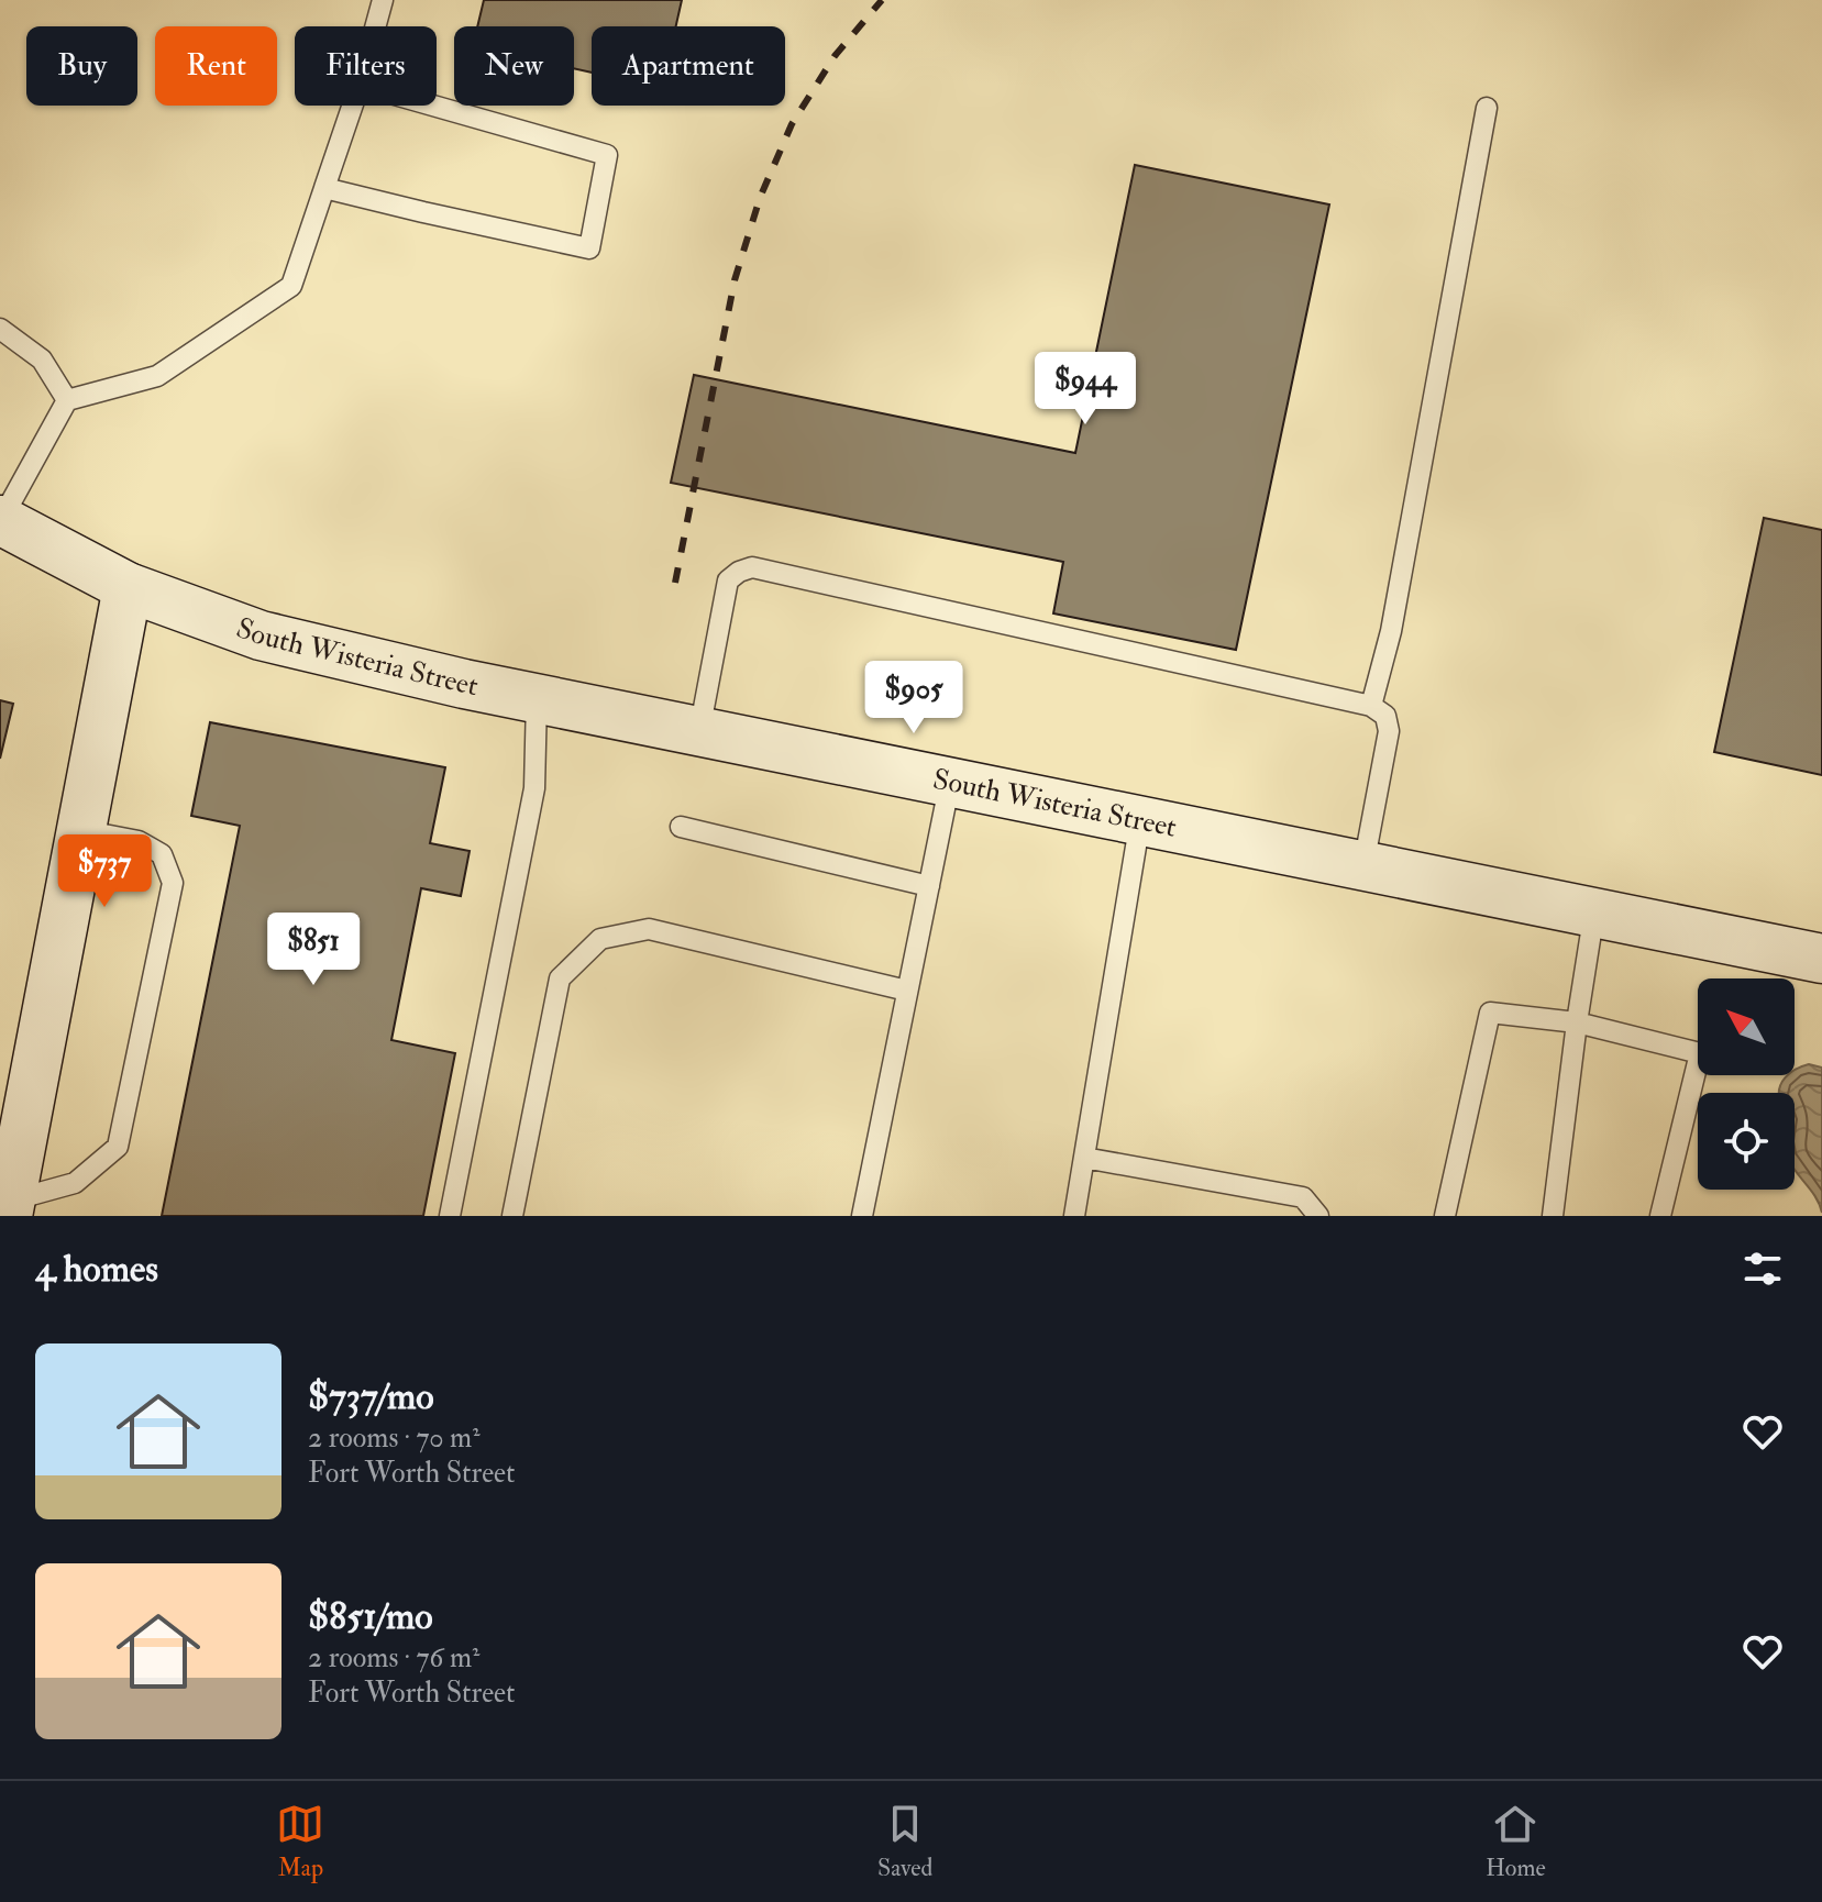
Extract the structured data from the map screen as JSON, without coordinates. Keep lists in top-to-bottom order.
{
  "streets": {
    "street": ["South Wisteria Street"]
  },
  "north": "top left",
  "page": {
    "chip": [
      "Buy",
      "Rent",
      "Filters",
      "New",
      "Apartment"
    ],
    "price": [
      "$944",
      "$905",
      "$737",
      "$851"
    ],
    "heading": "4 homes",
    "list": [
      {
        "name": "$737/mo",
        "note": "2 rooms · 70 m² · Fort Worth Street"
      },
      {
        "name": "$851/mo",
        "note": "2 rooms · 76 m² · Fort Worth Street"
      }
    ],
    "tabs": ["Map", "Saved", "Home"]
  }
}
